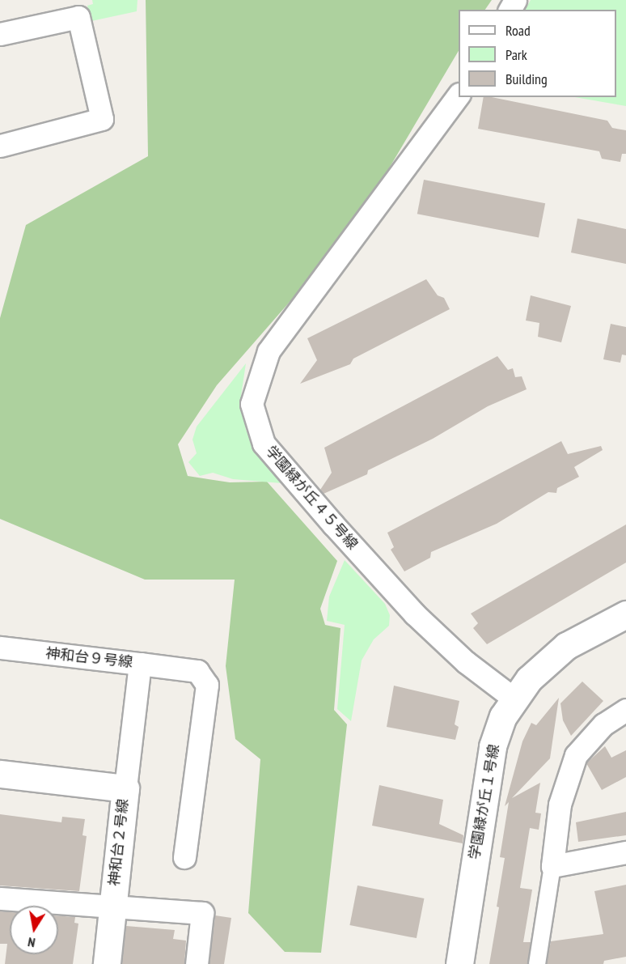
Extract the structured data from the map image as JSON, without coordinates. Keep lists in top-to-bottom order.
{
  "streets": {
    "street": [
      "学園緑が丘４５号線",
      "神和台９号線",
      "学園緑が丘１号線",
      "神和台２号線"
    ]
  },
  "crossings": [
    ["学園緑が丘４５号線", "学園緑が丘１号線"],
    ["神和台９号線", "神和台２号線"]
  ],
  "legend": ["Road", "Park", "Building"],
  "north": "bottom"
}
